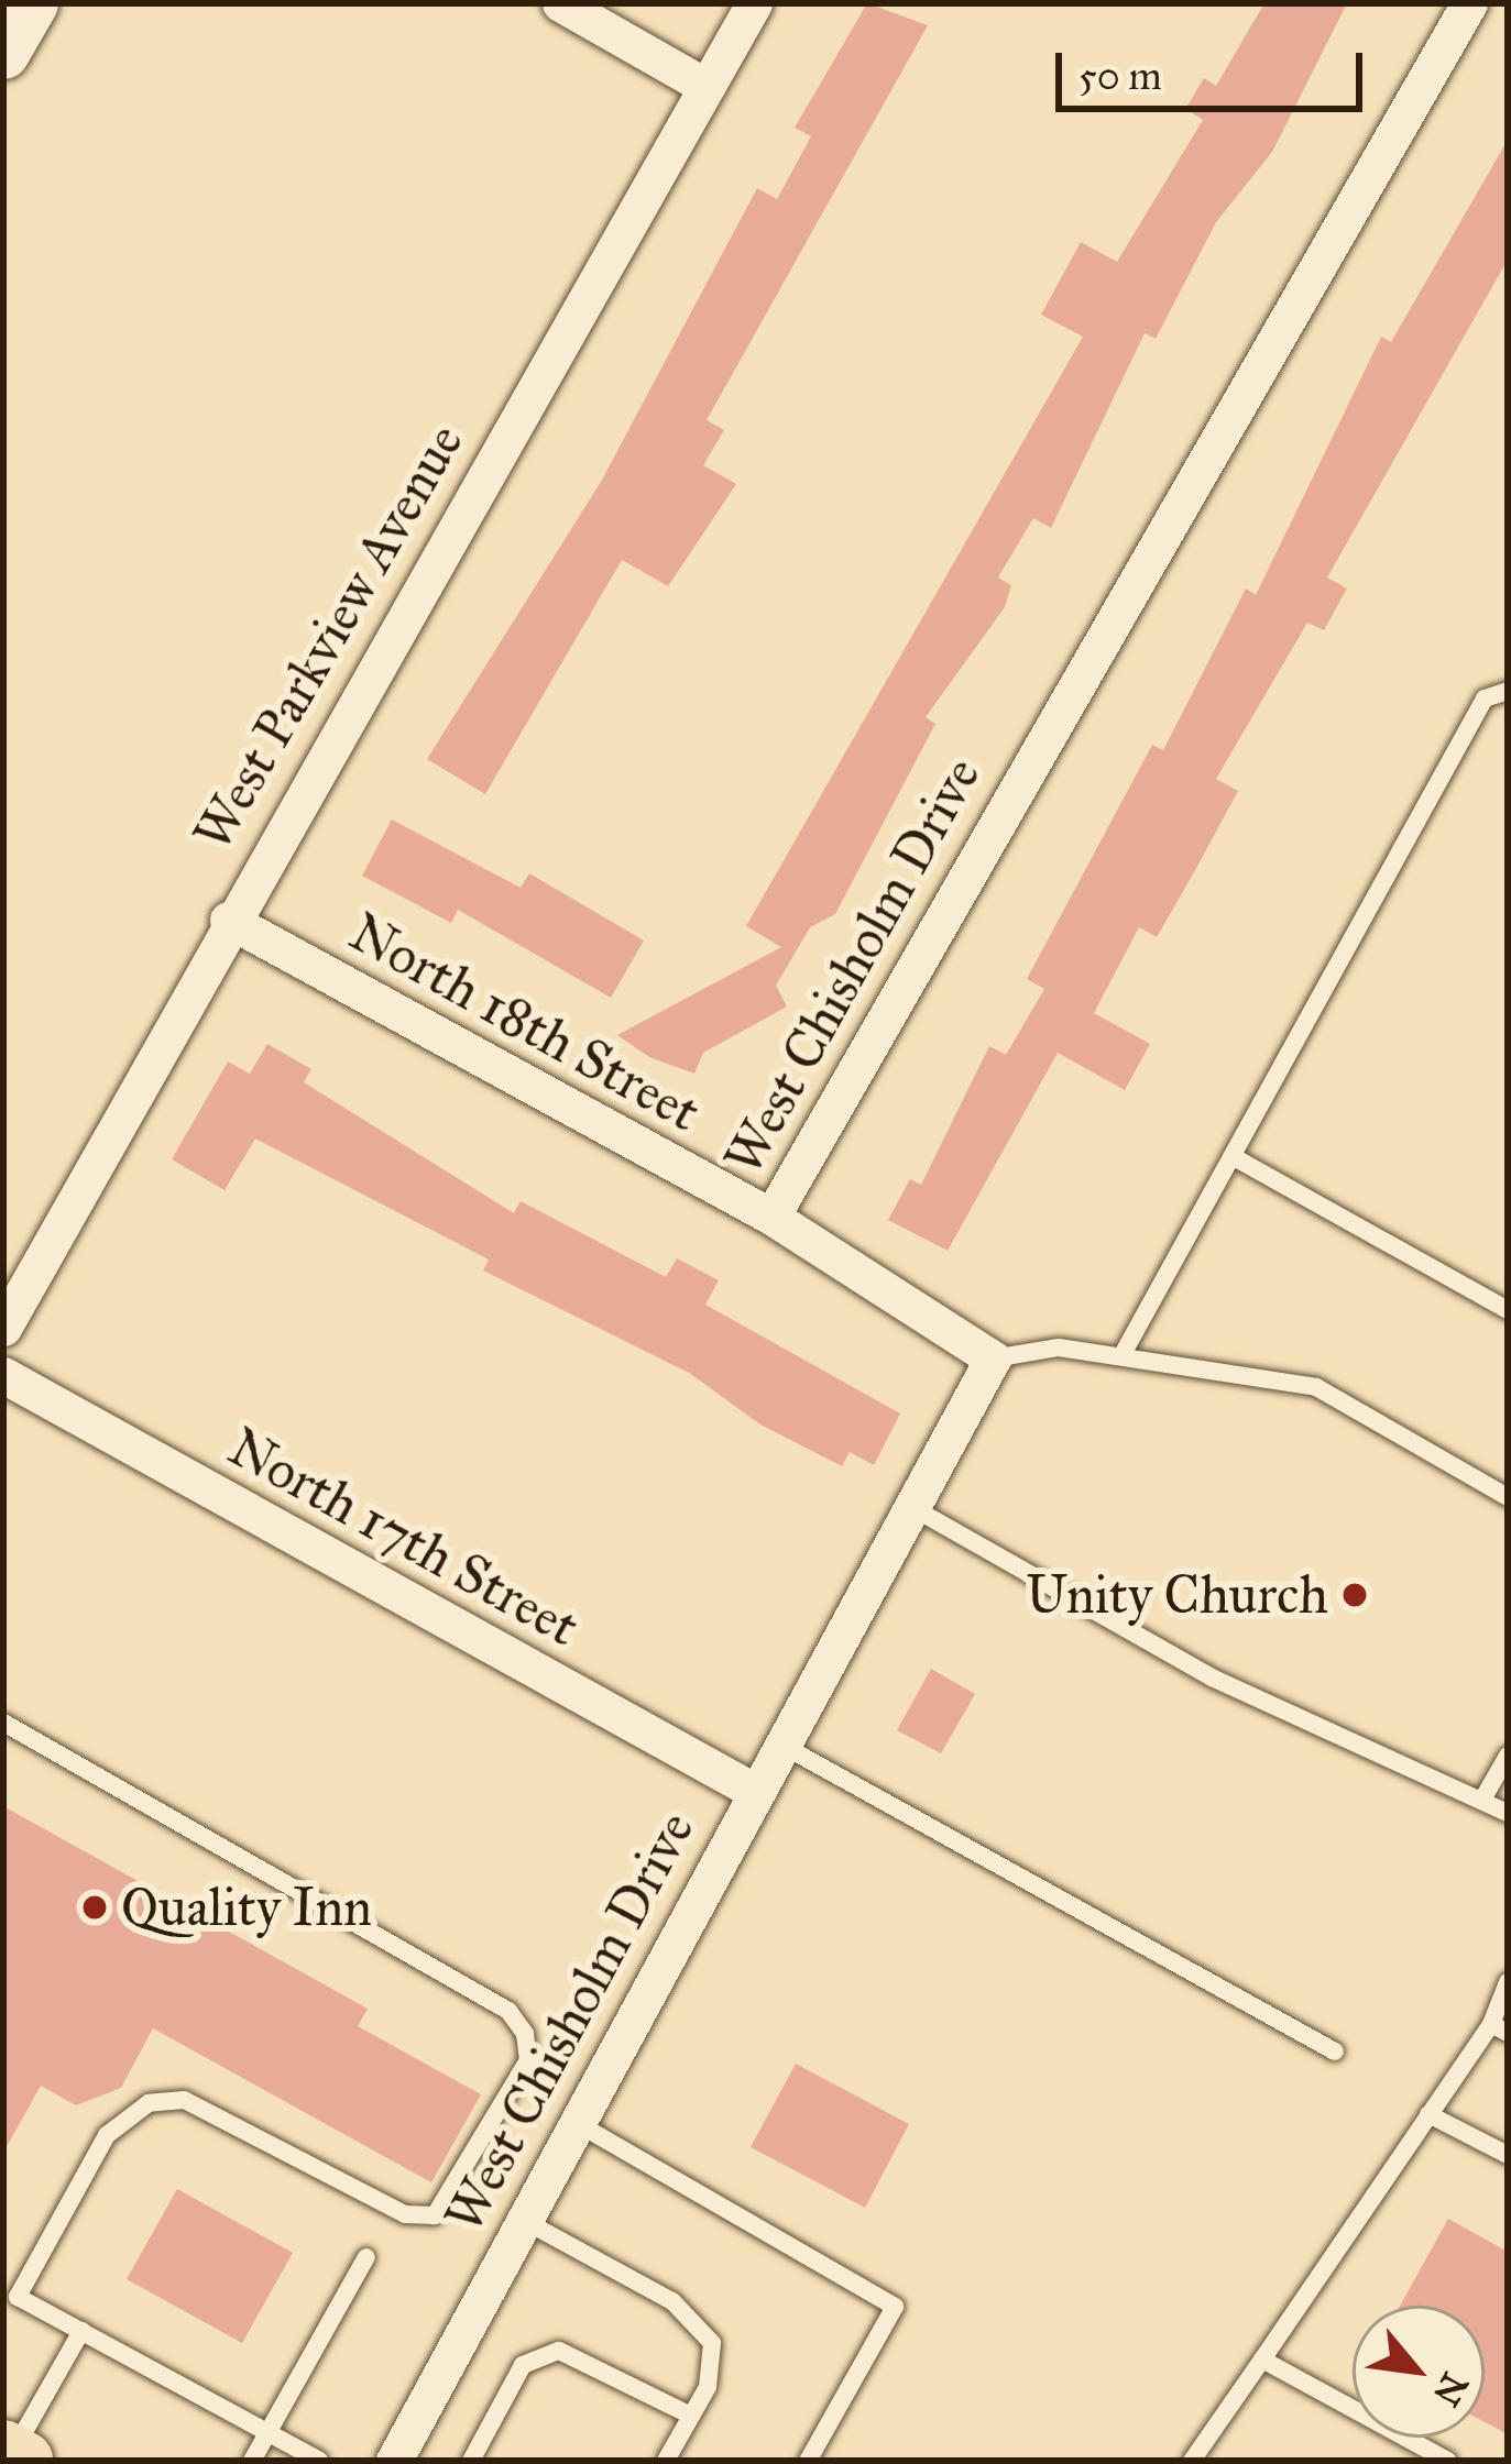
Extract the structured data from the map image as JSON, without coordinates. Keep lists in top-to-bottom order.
{
  "streets": {
    "street": [
      "West Parkview Avenue",
      "West Chisholm Drive",
      "North 18th Street",
      "North 17th Street"
    ]
  },
  "crossings": [
    ["West Parkview Avenue", "North 18th Street"],
    ["West Chisholm Drive", "North 18th Street"],
    ["West Chisholm Drive", "North 17th Street"]
  ],
  "places": ["Unity Church", "Quality Inn"],
  "scale_bar": "50 m",
  "north": "bottom right"
}
